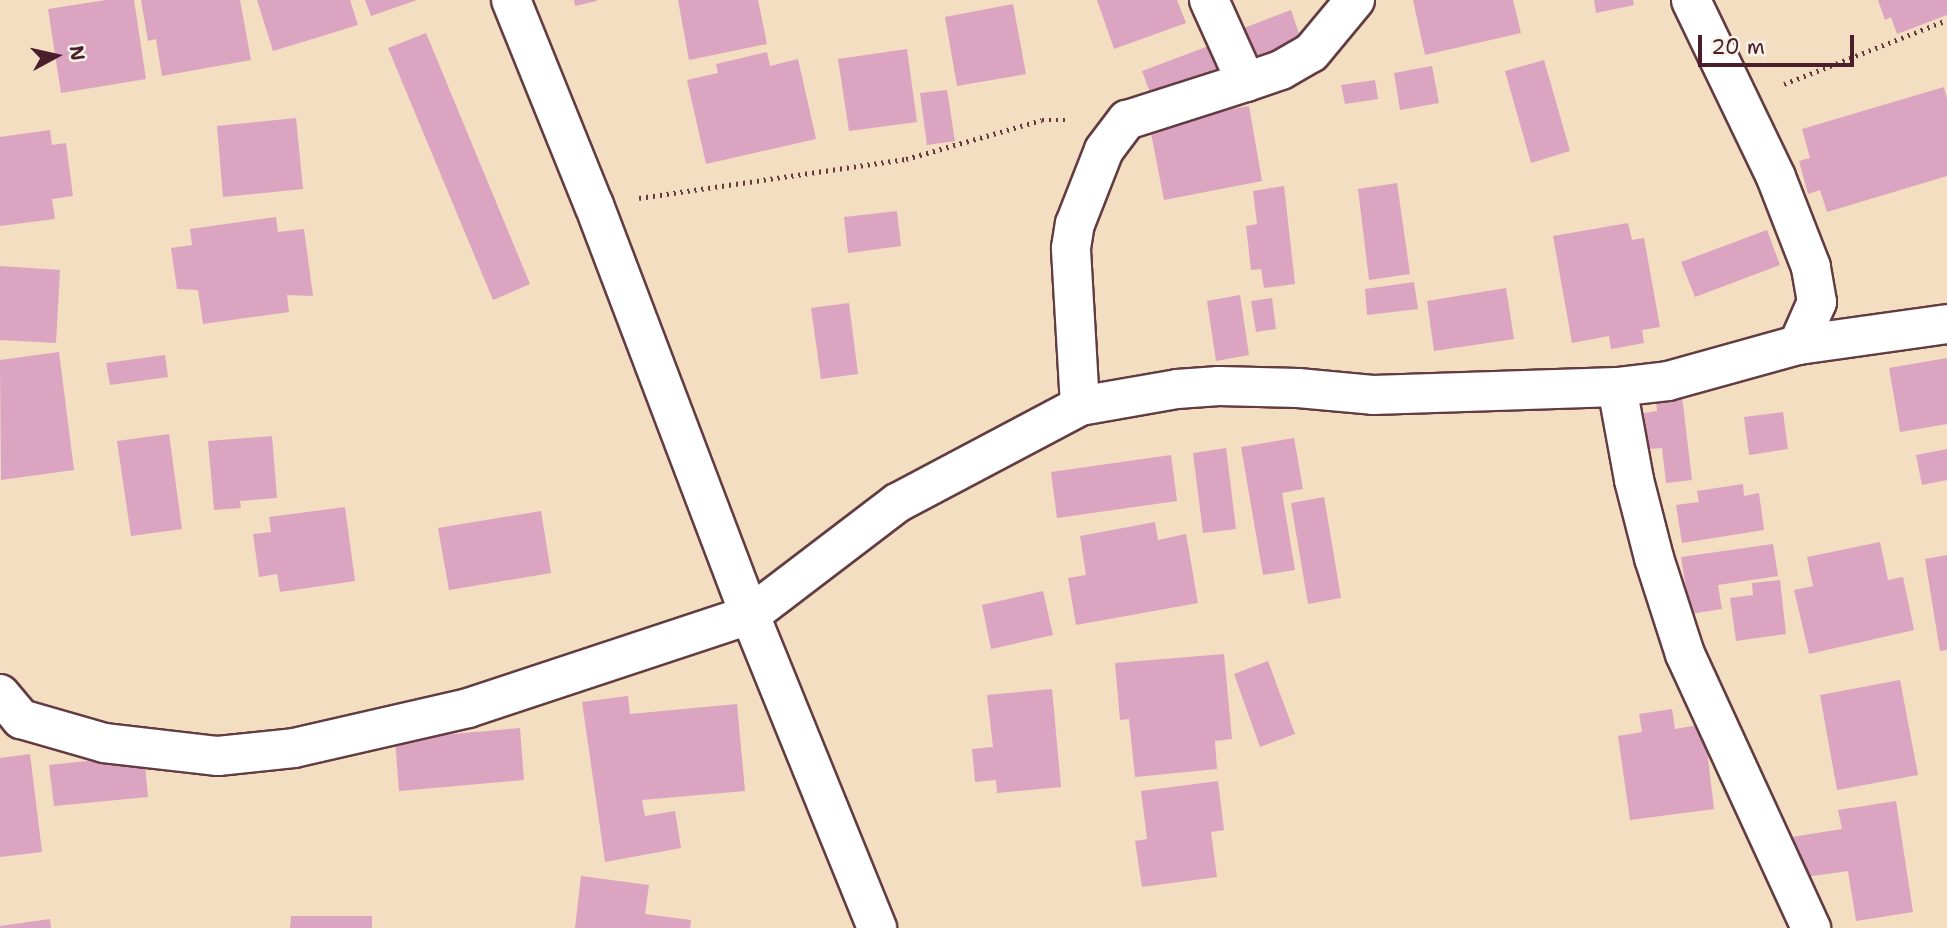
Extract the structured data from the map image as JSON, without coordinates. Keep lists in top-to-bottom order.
{
  "scale_bar": "20 m",
  "north": "right"
}
